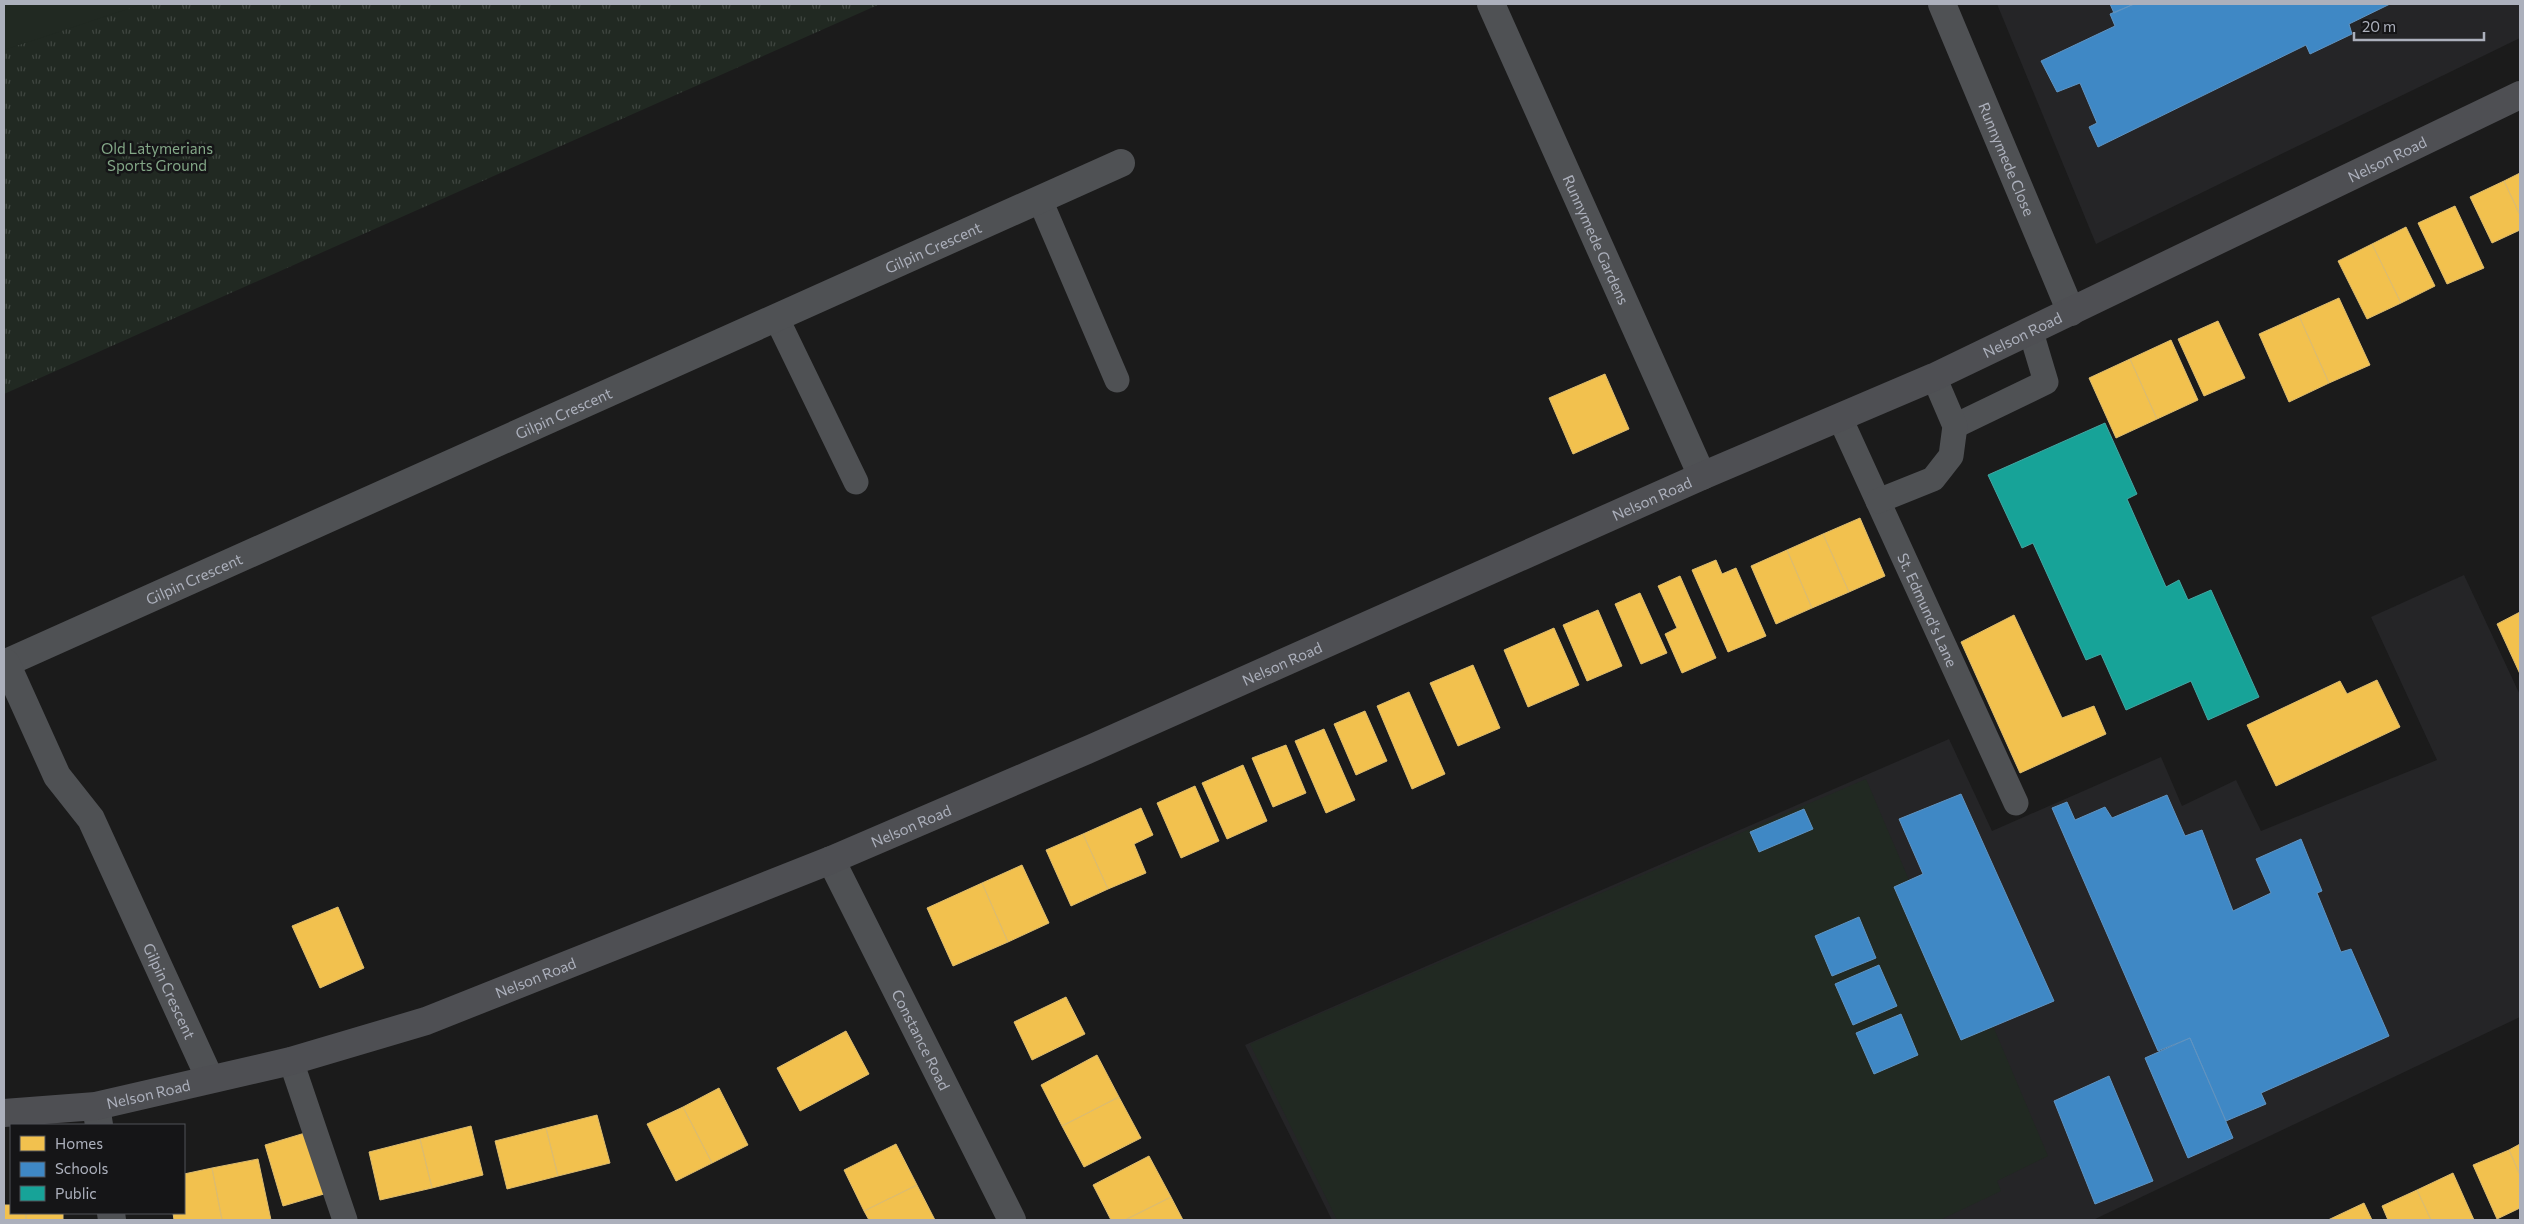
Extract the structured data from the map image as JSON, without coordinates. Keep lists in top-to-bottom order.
{
  "streets": {
    "street": [
      "Runnymede Close",
      "Nelson Road",
      "Runnymede Gardens",
      "Gilpin Crescent",
      "Constance Road"
    ],
    "lane": ["St. Edmund's Lane"]
  },
  "crossings": [
    ["Runnymede Close", "Nelson Road"],
    ["Nelson Road", "Runnymede Gardens"],
    ["Nelson Road", "Gilpin Crescent"],
    ["Nelson Road", "St. Edmund's Lane"],
    ["Nelson Road", "Constance Road"]
  ],
  "parks": ["Old Latymerians Sports Ground"],
  "legend": ["Homes", "Schools", "Public"],
  "scale_bar": "20 m"
}
